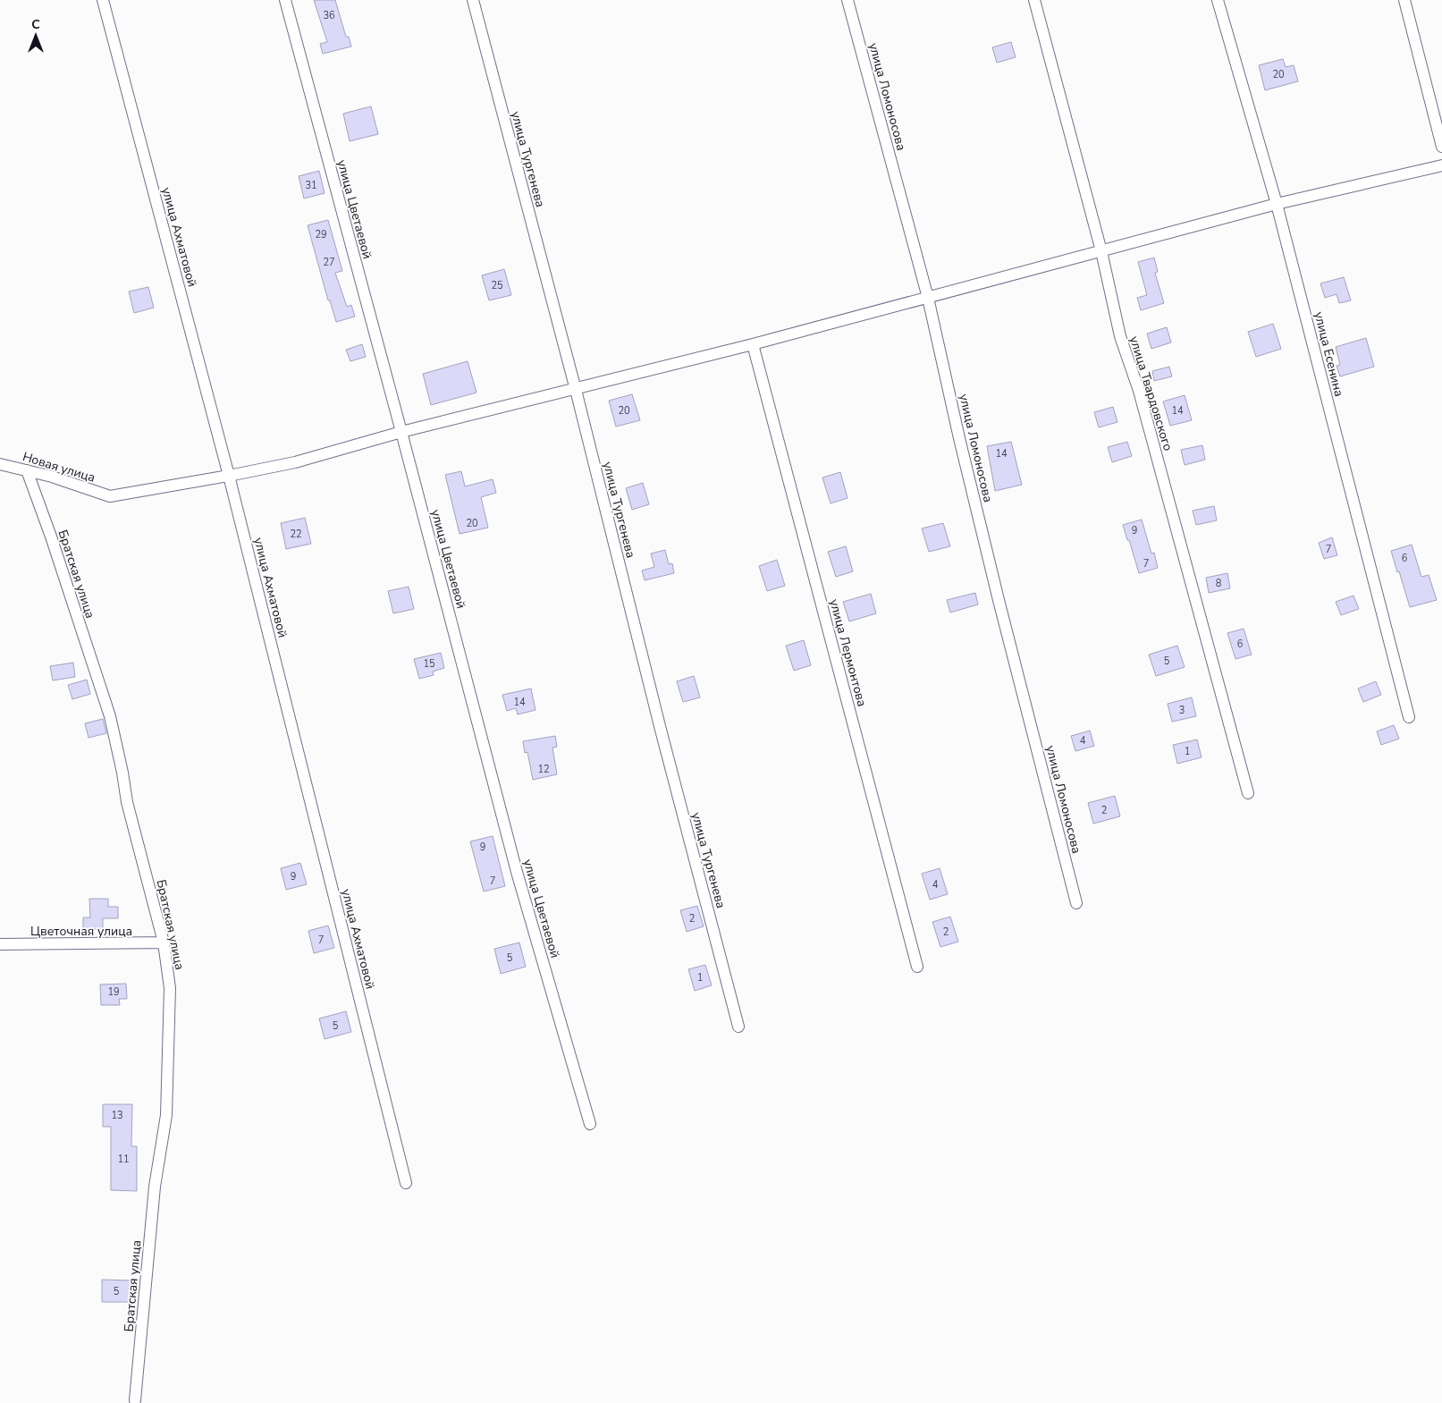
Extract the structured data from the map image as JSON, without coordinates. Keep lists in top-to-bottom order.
{
  "streets": {
    "street": [
      "улица Ломоносова",
      "улица Тургенева",
      "улица Цветаевой",
      "улица Ахматовой",
      "улица Есенина",
      "улица Твардовского",
      "Новая улица",
      "Братская улица",
      "улица Лермонтова",
      "Цветочная улица"
    ]
  },
  "crossings": [
    ["улица Ахматовой", "Новая улица"],
    ["Новая улица", "Братская улица"],
    ["Братская улица", "Цветочная улица"]
  ],
  "house_numbers": [
    "36",
    "20",
    "31",
    "29",
    "27",
    "25",
    "20",
    "14",
    "14",
    "20",
    "9",
    "22",
    "7",
    "6",
    "7",
    "8",
    "6",
    "5",
    "15",
    "14",
    "3",
    "4",
    "1",
    "12",
    "2",
    "9",
    "9",
    "7",
    "4",
    "2",
    "2",
    "7",
    "5",
    "1",
    "19",
    "5",
    "13",
    "11",
    "5"
  ],
  "north": "top"
}
